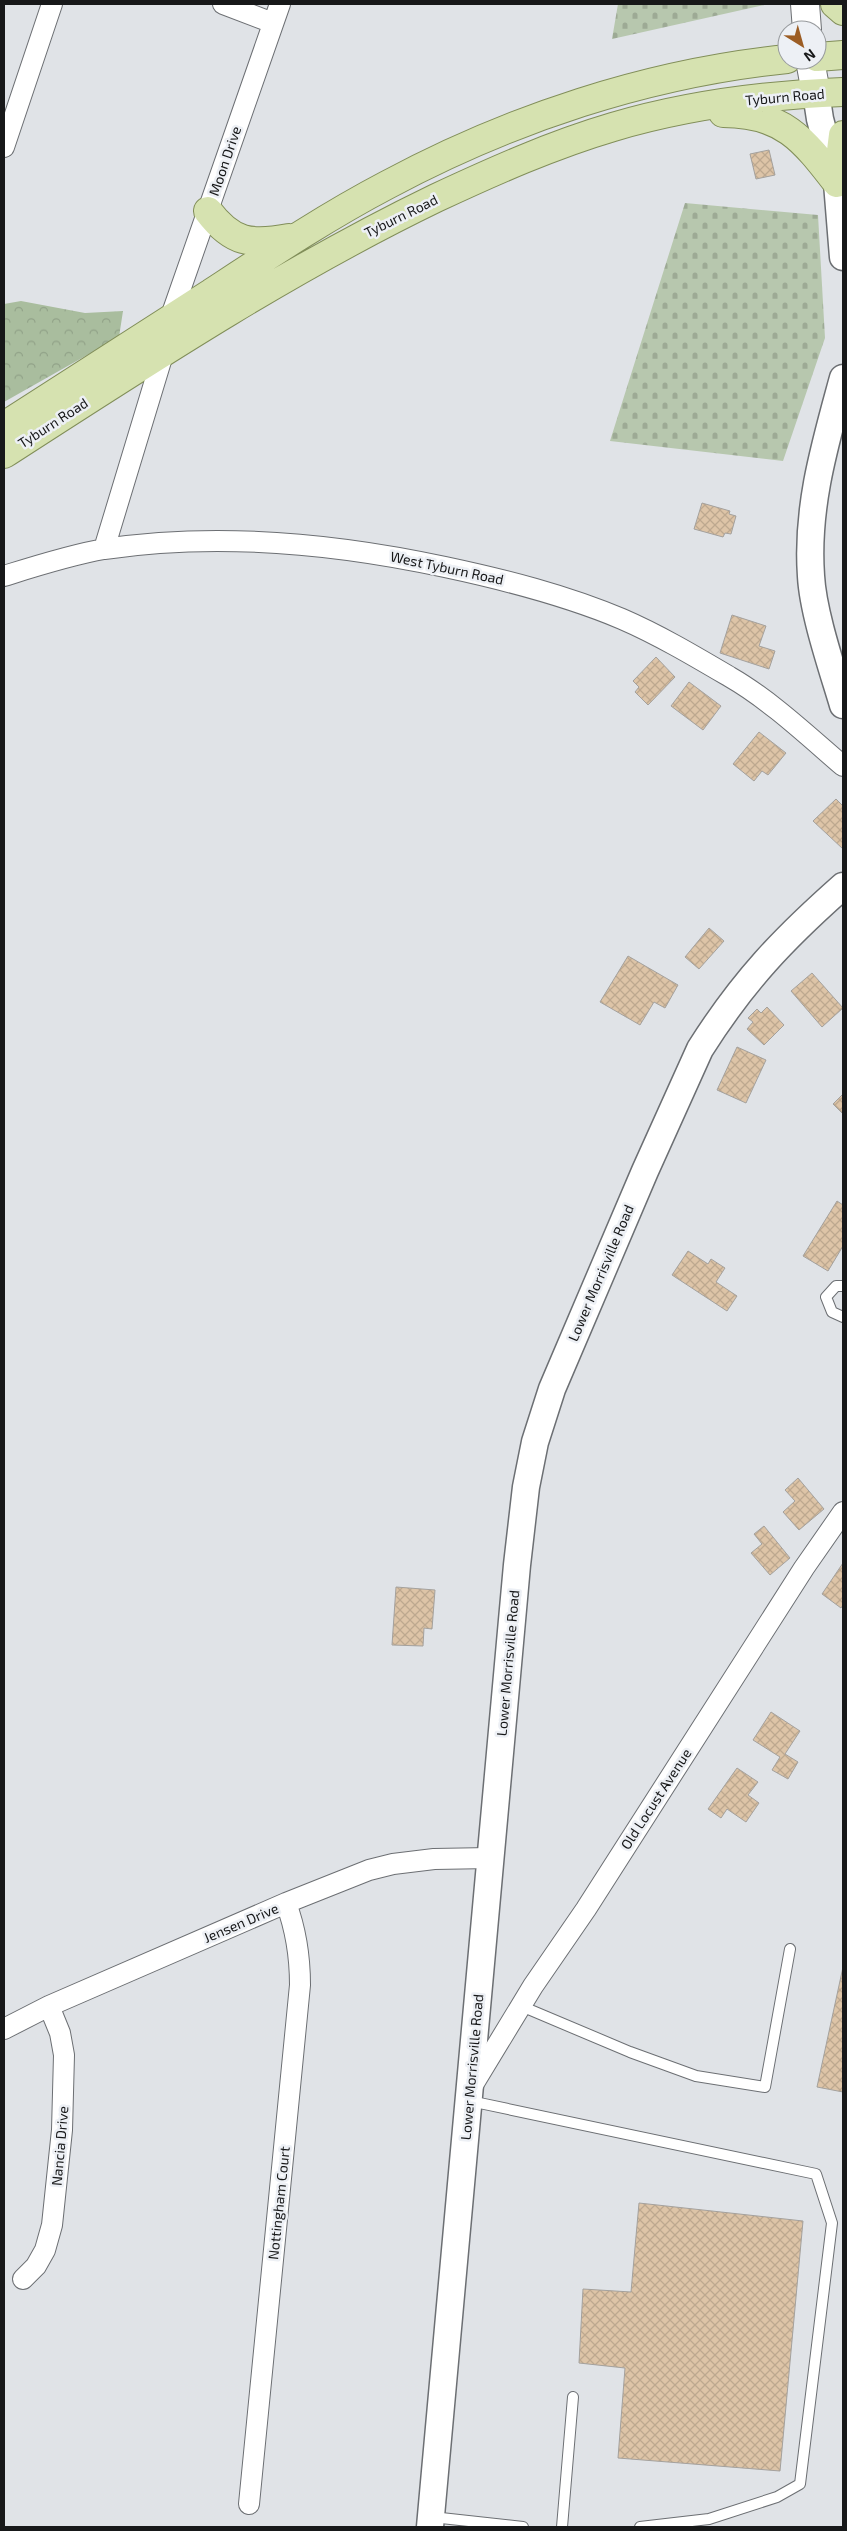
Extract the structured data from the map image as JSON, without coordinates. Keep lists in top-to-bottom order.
{
  "streets": {
    "main road": ["Tyburn Road"],
    "street": [
      "Moon Drive",
      "West Tyburn Road",
      "Lower Morrisville Road",
      "Old Locust Avenue",
      "Jensen Drive",
      "Nancia Drive",
      "Nottingham Court"
    ]
  },
  "crossings": [
    ["Tyburn Road", "Moon Drive"],
    ["Lower Morrisville Road", "Old Locust Avenue"],
    ["Lower Morrisville Road", "Jensen Drive"],
    ["Jensen Drive", "Nancia Drive"],
    ["Jensen Drive", "Nottingham Court"]
  ],
  "north": "bottom right"
}
